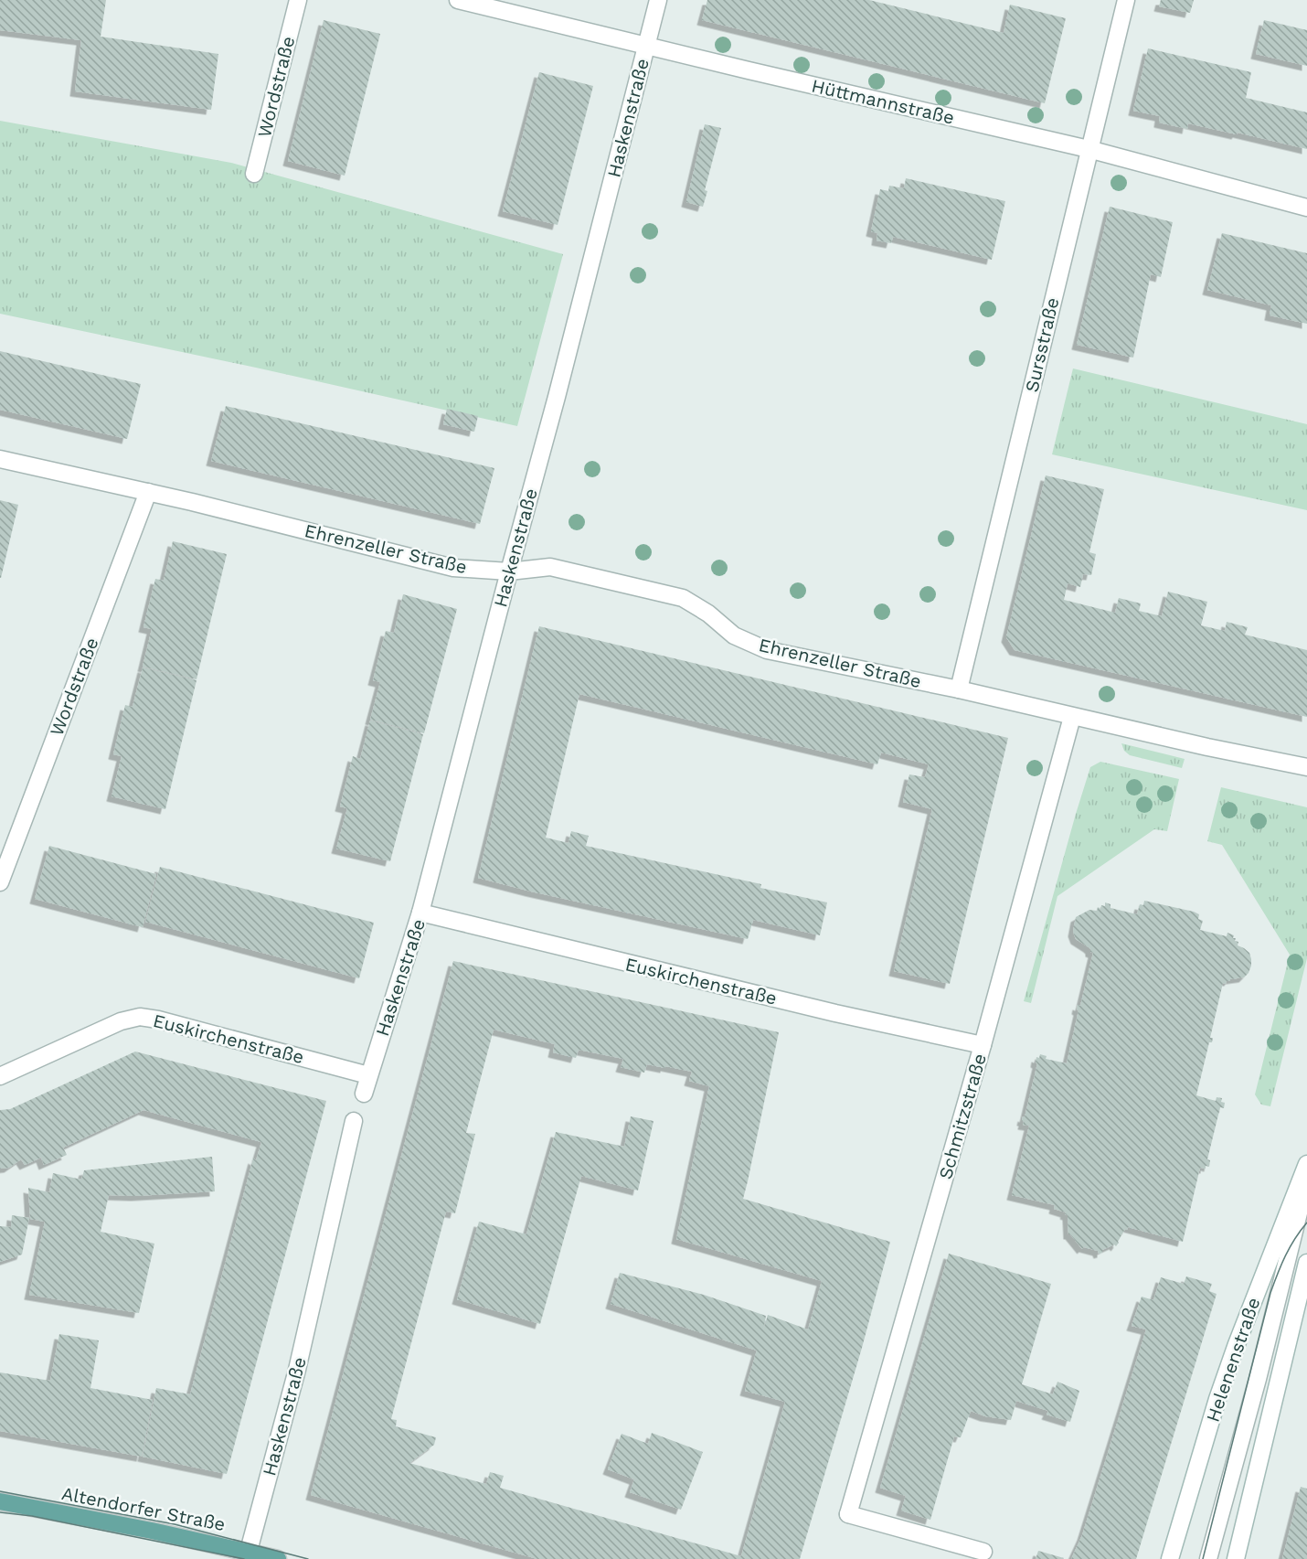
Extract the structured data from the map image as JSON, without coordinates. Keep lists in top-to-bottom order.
{
  "streets": {
    "main road": ["Altendorfer Straße"],
    "street": [
      "Wordstraße",
      "Hüttmannstraße",
      "Haskenstraße",
      "Sursstraße",
      "Ehrenzeller Straße",
      "Euskirchenstraße",
      "Schmitzstraße",
      "Helenenstraße"
    ]
  },
  "crossings": [
    ["Wordstraße", "Ehrenzeller Straße"],
    ["Hüttmannstraße", "Haskenstraße"],
    ["Hüttmannstraße", "Sursstraße"],
    ["Haskenstraße", "Ehrenzeller Straße"],
    ["Haskenstraße", "Euskirchenstraße"],
    ["Haskenstraße", "Altendorfer Straße"],
    ["Sursstraße", "Ehrenzeller Straße"],
    ["Ehrenzeller Straße", "Schmitzstraße"],
    ["Euskirchenstraße", "Schmitzstraße"]
  ]
}
